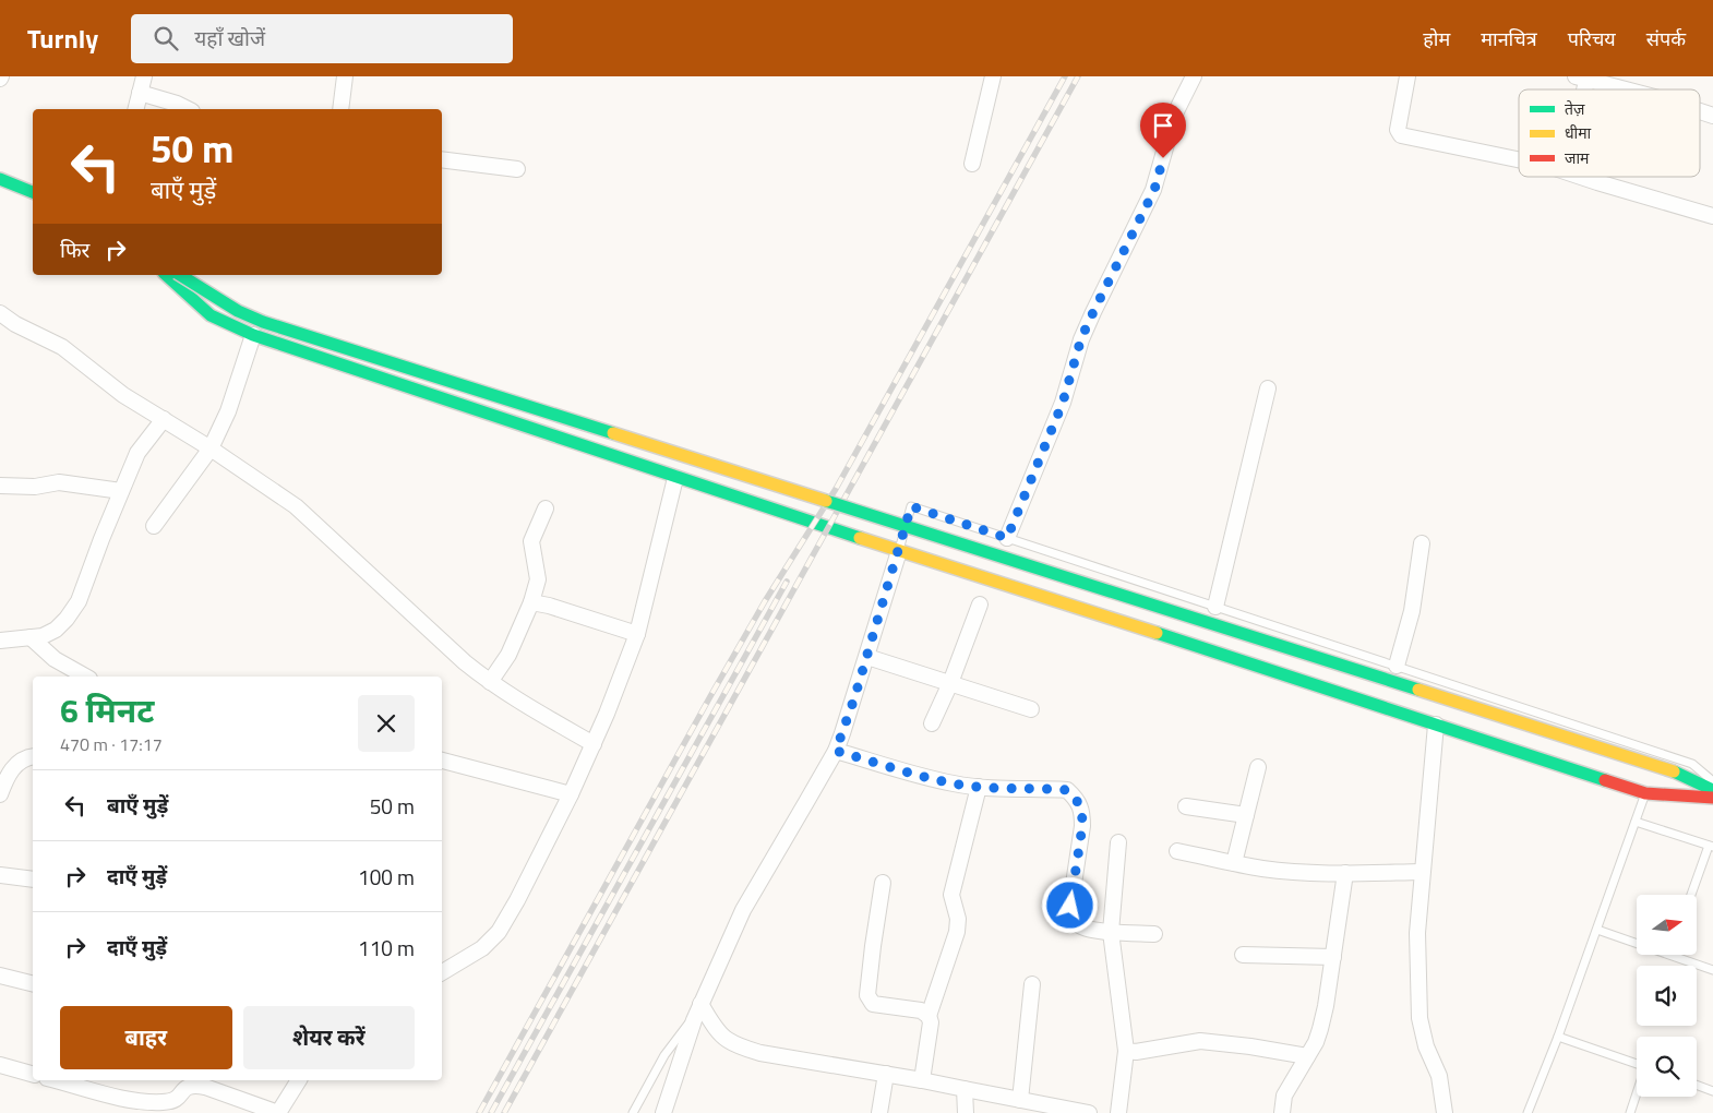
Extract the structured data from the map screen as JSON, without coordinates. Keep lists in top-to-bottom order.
{
  "legend": ["तेज़", "धीमा", "जाम"],
  "north": "right",
  "page": {
    "header": "Turnly",
    "search": "यहाँ खोजें",
    "nav": [
      "होम",
      "मानचित्र",
      "परिचय",
      "संपर्क"
    ],
    "turn": ["50 m", "बाएँ मुड़ें"],
    "then": "फिर",
    "heading": ["6 मिनट", "470 m · 17:17"],
    "list": [
      {
        "name": "बाएँ मुड़ें",
        "value": "50 m"
      },
      {
        "name": "दाएँ मुड़ें",
        "value": "100 m"
      },
      {
        "name": "दाएँ मुड़ें",
        "value": "110 m"
      }
    ],
    "buttons": ["बाहर", "शेयर करें"]
  }
}
